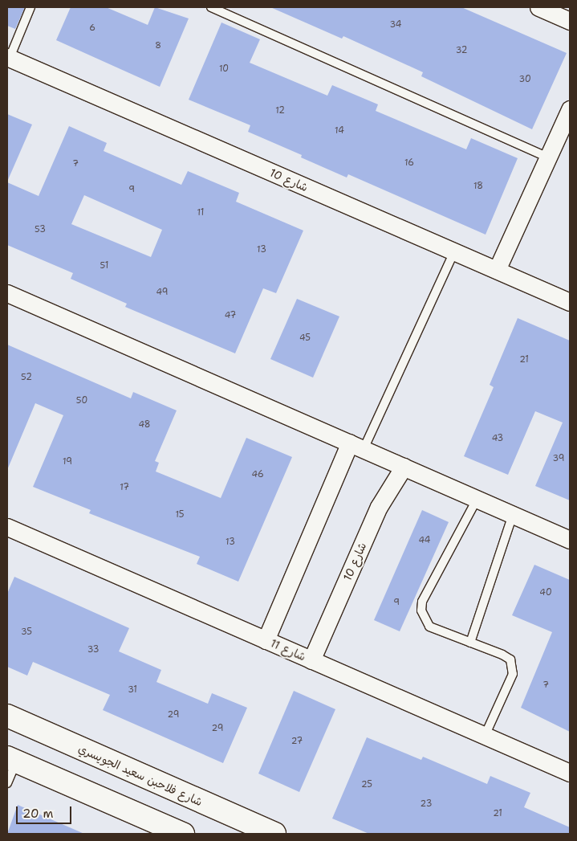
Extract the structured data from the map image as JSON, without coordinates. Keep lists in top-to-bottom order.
{
  "streets": {
    "street": ["شارع 10", "شارع 11", "شارع فلاحبن سعيد الجويسري"]
  },
  "crossings": [
    ["شارع 10", "شارع 11"]
  ],
  "house_numbers": [
    "34",
    "6",
    "8",
    "32",
    "10",
    "30",
    "12",
    "14",
    "16",
    "7",
    "18",
    "9",
    "11",
    "53",
    "13",
    "51",
    "49",
    "47",
    "45",
    "21",
    "52",
    "50",
    "48",
    "43",
    "39",
    "19",
    "46",
    "17",
    "15",
    "44",
    "13",
    "40",
    "9",
    "35",
    "33",
    "7",
    "31",
    "29",
    "29",
    "27",
    "25",
    "23",
    "21"
  ],
  "scale_bar": "20 m"
}
